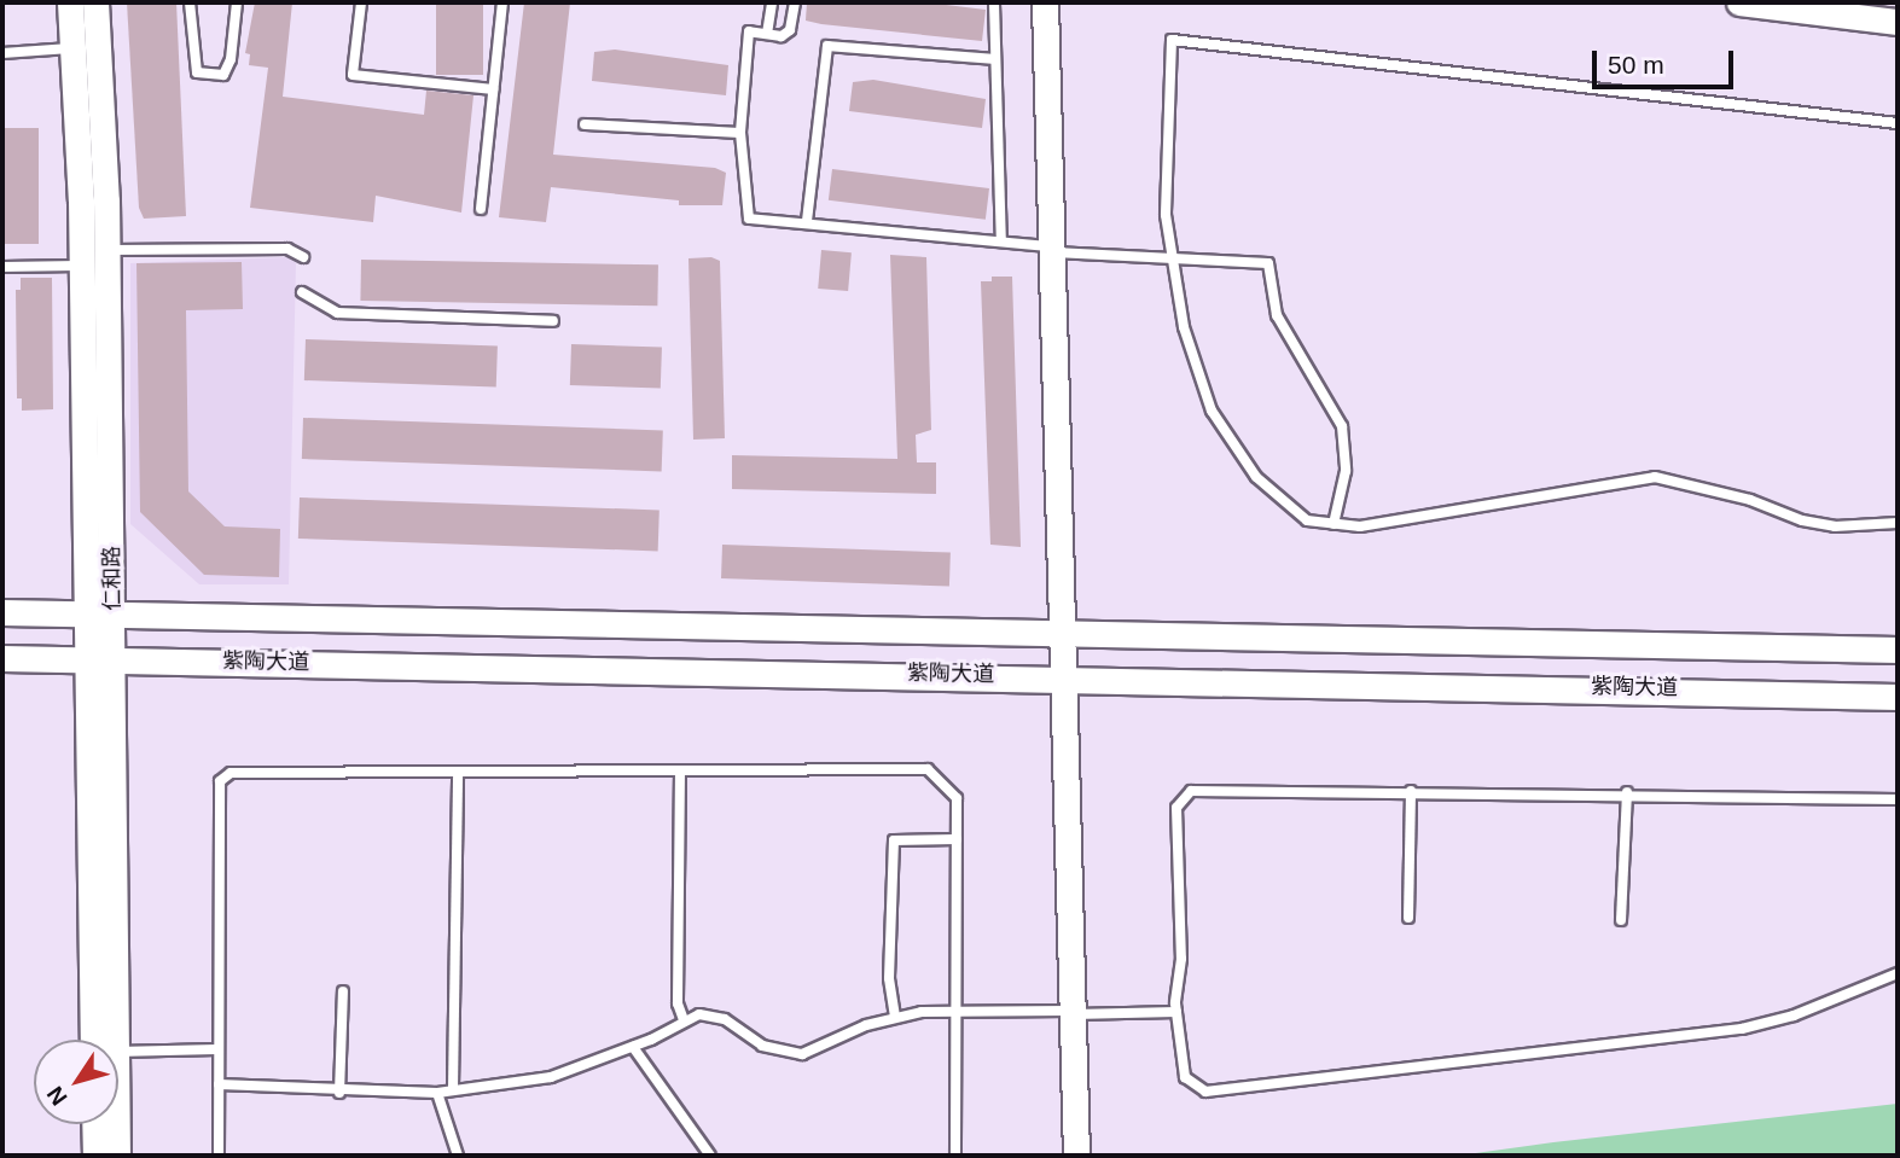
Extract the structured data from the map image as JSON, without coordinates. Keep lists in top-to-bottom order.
{
  "streets": {
    "main road": ["仁和路", "紫陶大道"]
  },
  "crossings": [
    ["仁和路", "紫陶大道"]
  ],
  "scale_bar": "50 m",
  "north": "bottom left"
}
